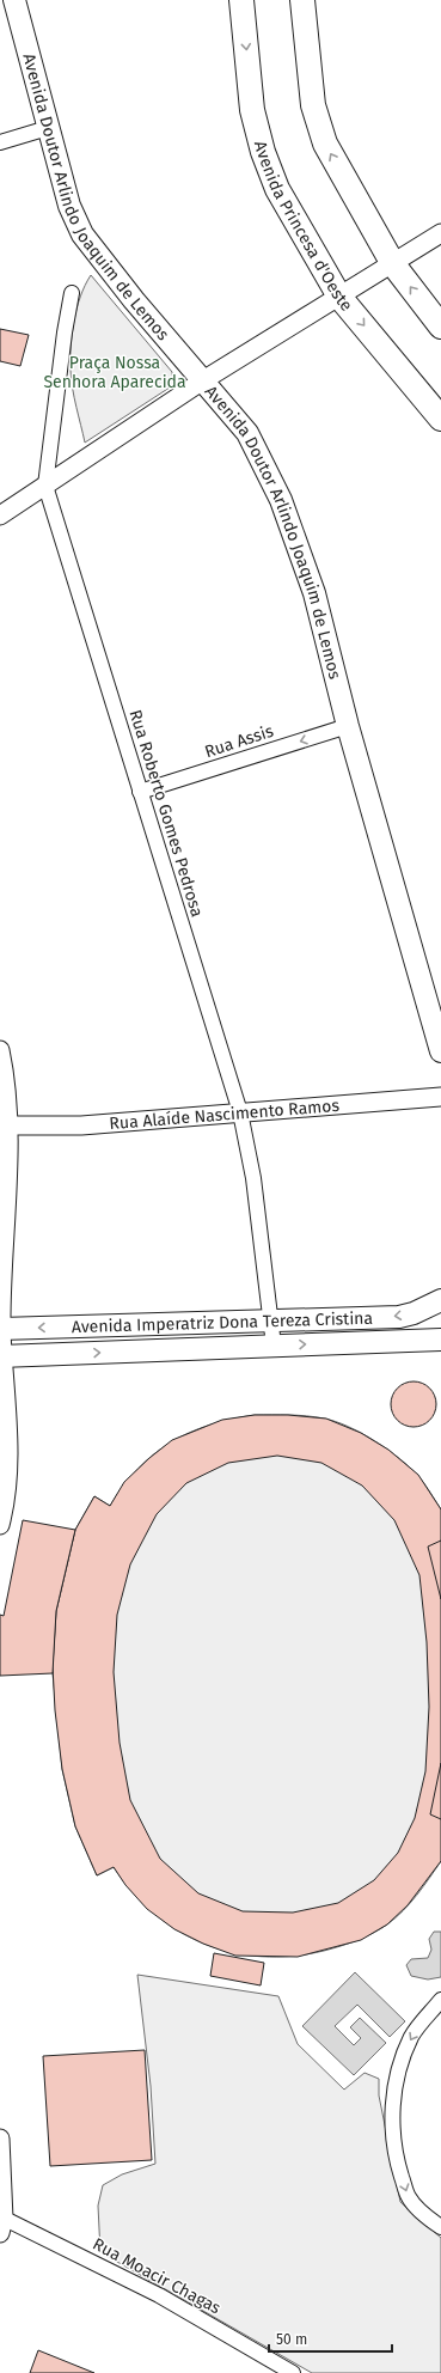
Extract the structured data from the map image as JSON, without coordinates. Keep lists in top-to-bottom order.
{
  "streets": {
    "main road": ["Avenida Doutor Arlindo Joaquim de Lemos", "Avenida Princesa d'Oeste", "Avenida Imperatriz Dona Tereza Cristina"],
    "street": [
      "Rua Assis",
      "Rua Roberto Gomes Pedrosa",
      "Rua Alaíde Nascimento Ramos",
      "Rua Moacir Chagas"
    ]
  },
  "crossings": [
    ["Avenida Doutor Arlindo Joaquim de Lemos", "Rua Assis"],
    ["Rua Assis", "Rua Roberto Gomes Pedrosa"],
    ["Rua Roberto Gomes Pedrosa", "Rua Alaíde Nascimento Ramos"],
    ["Rua Roberto Gomes Pedrosa", "Avenida Imperatriz Dona Tereza Cristina"]
  ],
  "one_way": ["Rua Assis"],
  "parks": ["Praça Nossa Senhora Aparecida"],
  "scale_bar": "50 m"
}
